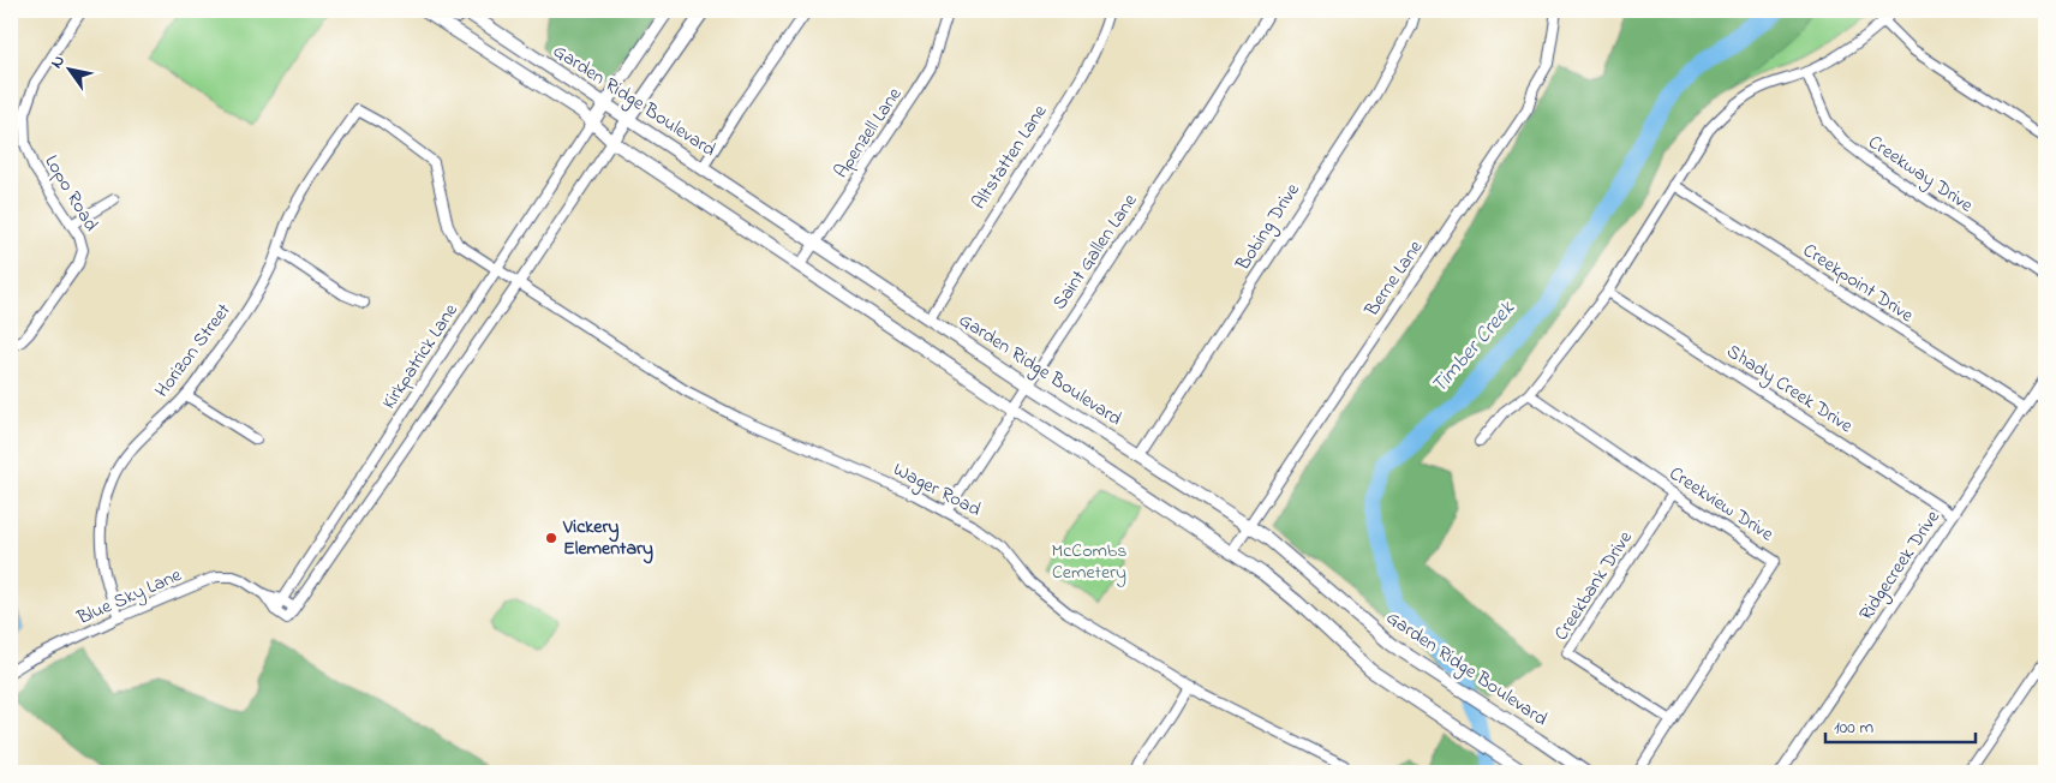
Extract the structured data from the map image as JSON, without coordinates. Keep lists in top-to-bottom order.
{
  "streets": {
    "main road": ["Garden Ridge Boulevard"],
    "street": [
      "Apenzell Lane",
      "Altstatten Lane",
      "Creekway Drive",
      "Lopo Road",
      "Bobing Drive",
      "Saint Gallen Lane",
      "Berne Lane",
      "Creekpoint Drive",
      "Horizon Street",
      "Kirkpatrick Lane",
      "Shady Creek Drive",
      "Wager Road",
      "Creekview Drive",
      "Ridgecreek Drive",
      "Creekbank Drive",
      "Blue Sky Lane"
    ]
  },
  "crossings": [
    ["Garden Ridge Boulevard", "Apenzell Lane"],
    ["Garden Ridge Boulevard", "Altstatten Lane"],
    ["Garden Ridge Boulevard", "Bobing Drive"],
    ["Garden Ridge Boulevard", "Saint Gallen Lane"],
    ["Garden Ridge Boulevard", "Berne Lane"],
    ["Garden Ridge Boulevard", "Kirkpatrick Lane"],
    ["Saint Gallen Lane", "Wager Road"],
    ["Creekpoint Drive", "Ridgecreek Drive"],
    ["Horizon Street", "Wager Road"],
    ["Horizon Street", "Blue Sky Lane"],
    ["Kirkpatrick Lane", "Wager Road"],
    ["Kirkpatrick Lane", "Blue Sky Lane"],
    ["Shady Creek Drive", "Ridgecreek Drive"],
    ["Creekview Drive", "Creekbank Drive"]
  ],
  "water": ["Timber Creek"],
  "parks": ["McCombs Cemetery"],
  "places": ["Vickery Elementary"],
  "scale_bar": "100 m",
  "north": "top left"
}
